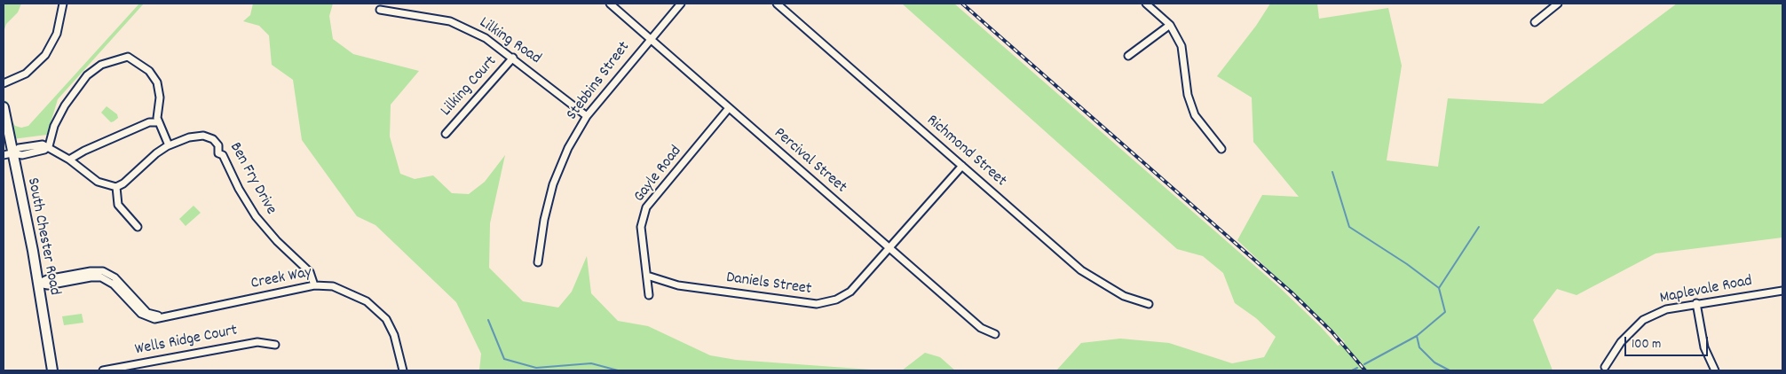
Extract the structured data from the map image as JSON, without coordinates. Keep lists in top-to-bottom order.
{
  "streets": {
    "street": [
      "Lilking Road",
      "Stebbins Street",
      "Lilking Court",
      "Richmond Street",
      "Percival Street",
      "Gayle Road",
      "Ben Fry Drive",
      "South Chester Road",
      "Creek Way",
      "Daniels Street",
      "Maplevale Road",
      "Wells Ridge Court"
    ]
  },
  "crossings": [
    ["Lilking Road", "Stebbins Street"],
    ["Lilking Road", "Lilking Court"],
    ["Stebbins Street", "Percival Street"],
    ["Richmond Street", "Daniels Street"],
    ["Percival Street", "Gayle Road"],
    ["Percival Street", "Daniels Street"],
    ["Gayle Road", "Daniels Street"],
    ["Ben Fry Drive", "Creek Way"],
    ["South Chester Road", "Creek Way"]
  ],
  "scale_bar": "100 m"
}
